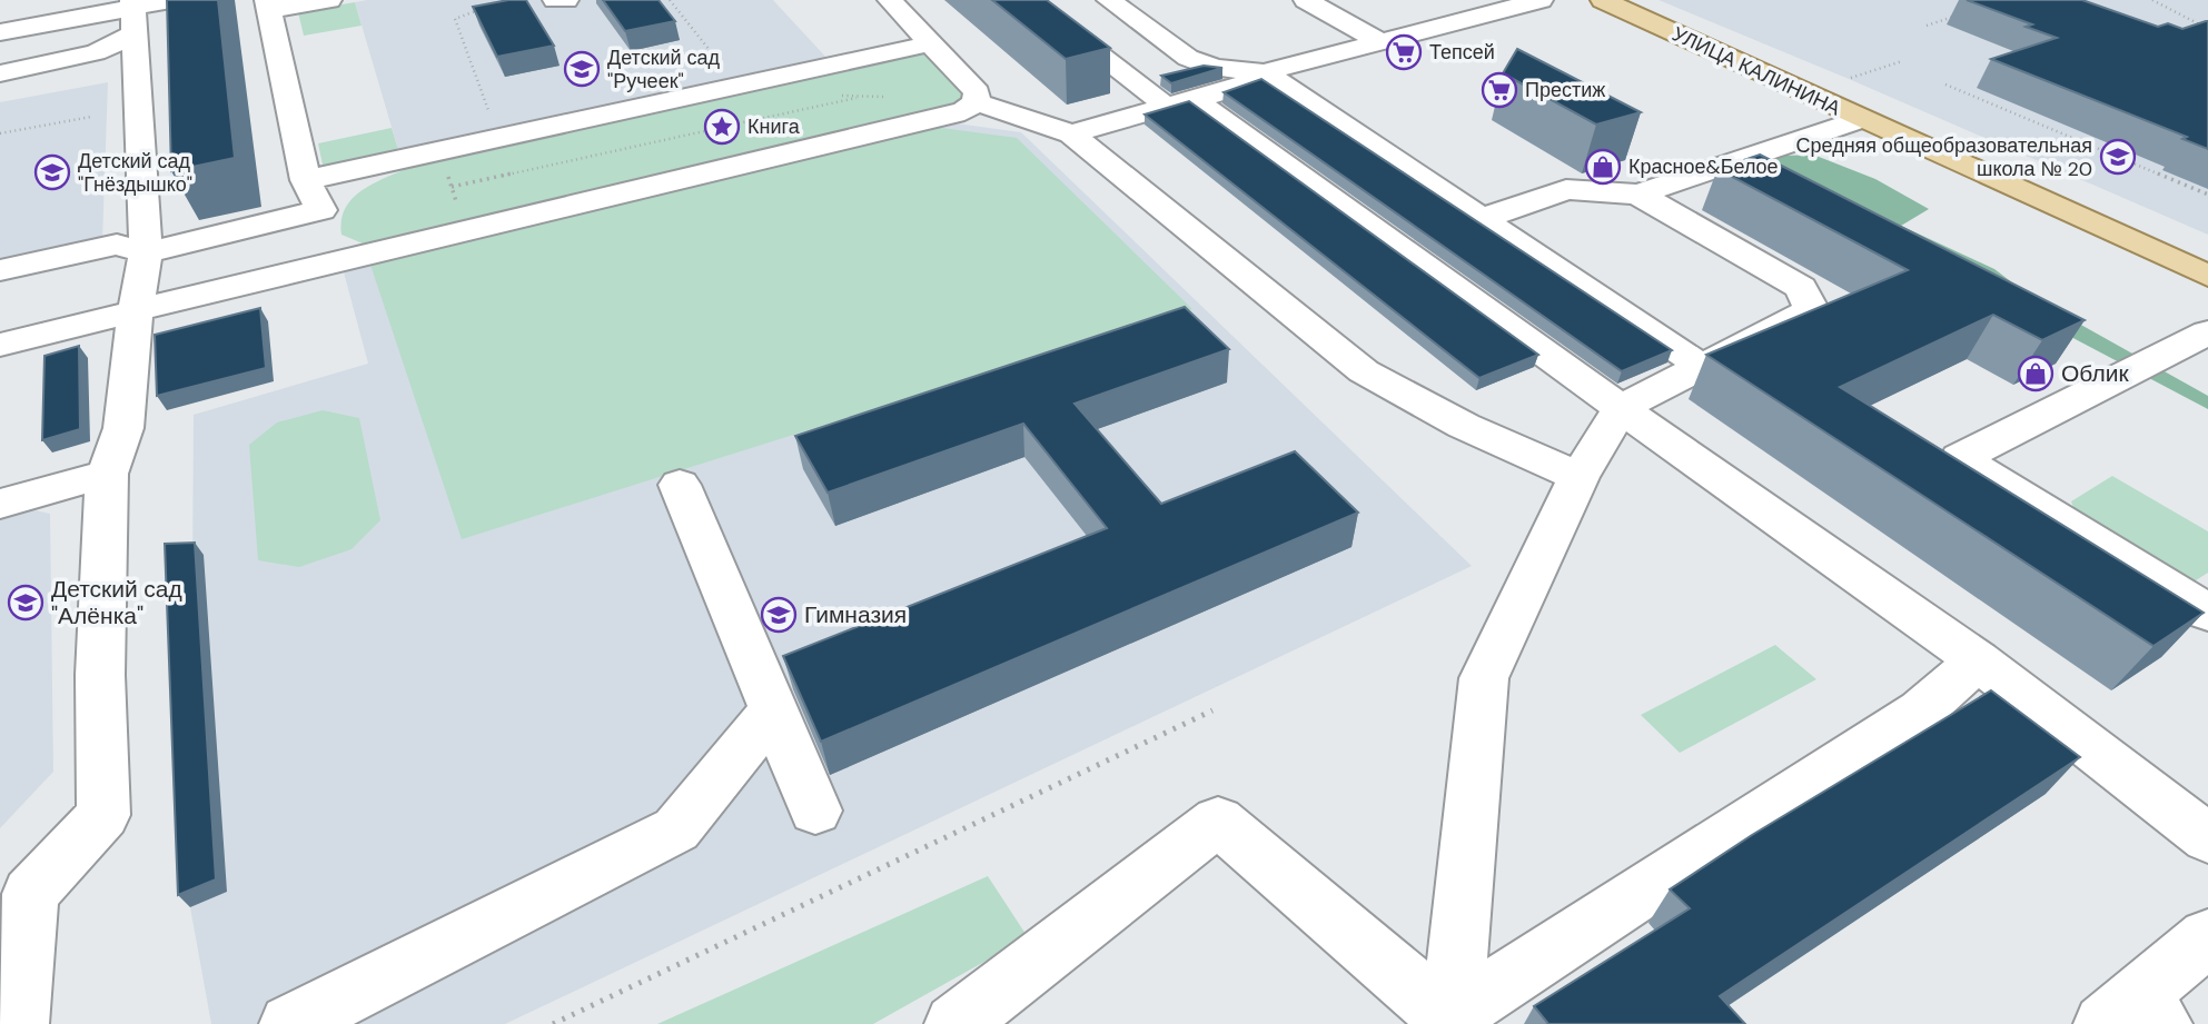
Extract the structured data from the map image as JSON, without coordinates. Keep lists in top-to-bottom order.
{
  "streets": {
    "main road": ["УЛИЦА КАЛИНИНА"]
  },
  "places": {
    "supermarket": ["Тепсей", "Престиж"],
    "school or university": [
      "Детский сад \"Ручеек\"",
      "Средняя общеобразовательная школа № 20",
      "Детский сад \"Гнёздышко\"",
      "Детский сад \"Алёнка\"",
      "Гимназия"
    ],
    "place": ["Книга"],
    "shop": ["Красное&Белое", "Облик"]
  }
}
